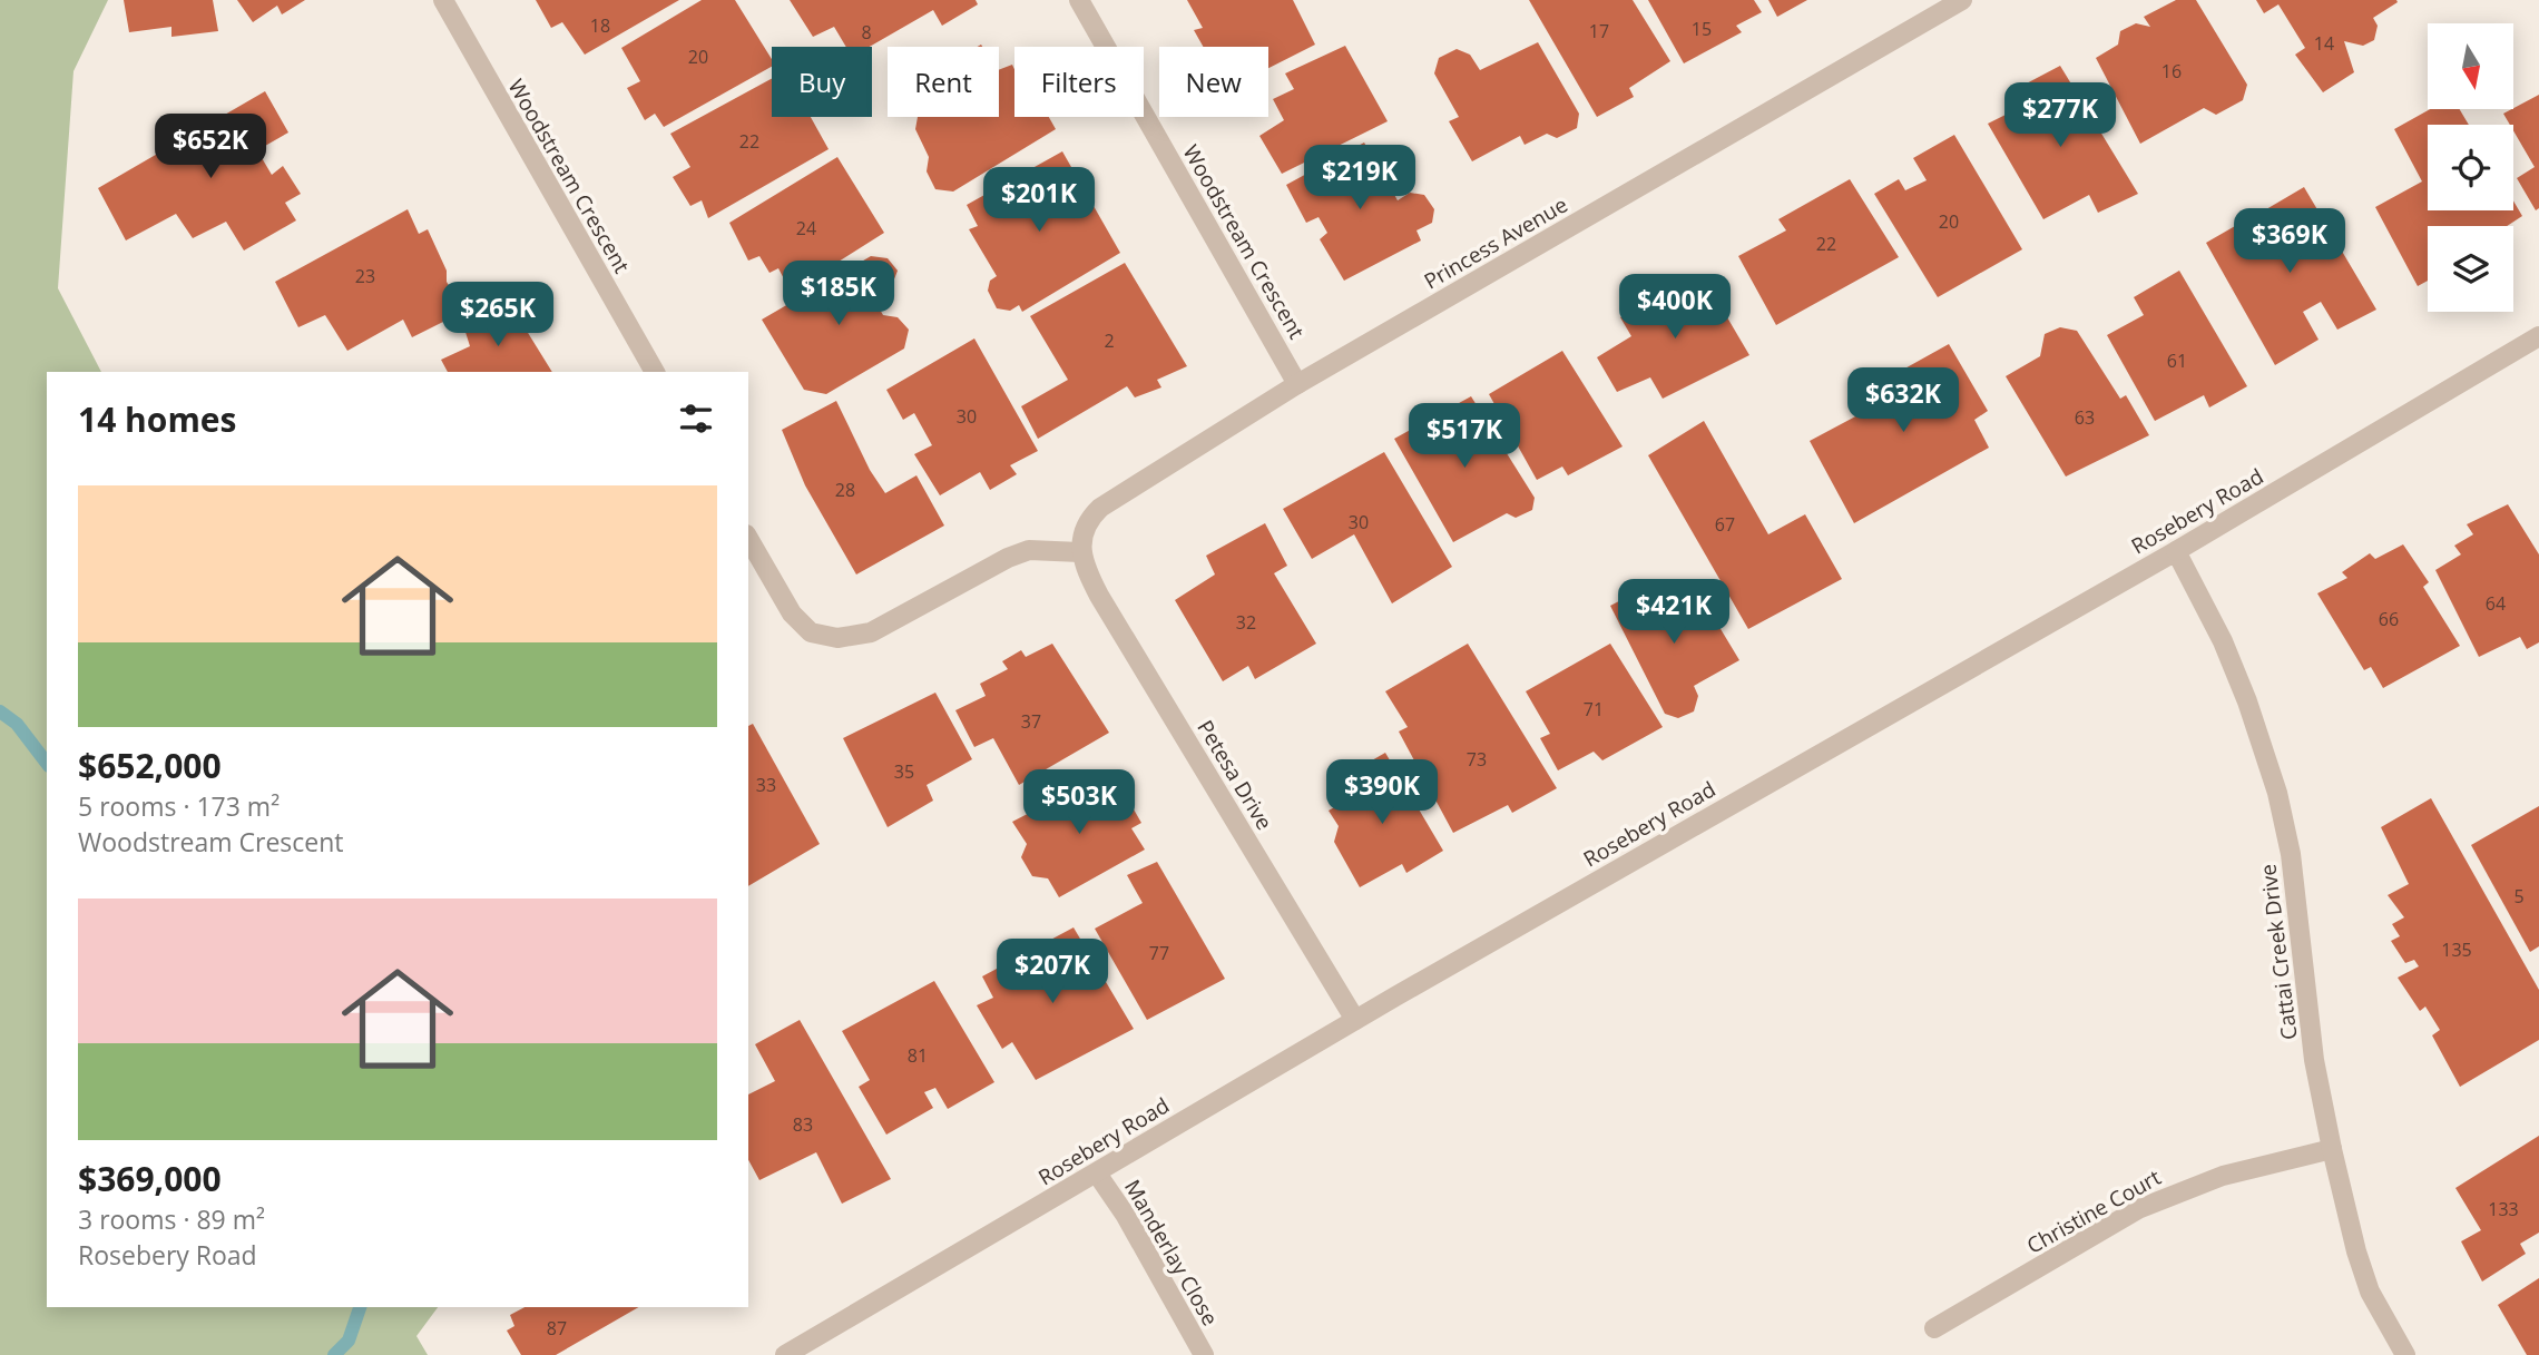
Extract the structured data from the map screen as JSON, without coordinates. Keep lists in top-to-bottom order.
{
  "streets": {
    "street": [
      "Woodstream Crescent",
      "Princess Avenue",
      "Rosebery Road",
      "Petesa Drive",
      "Cattai Creek Drive",
      "Christine Court",
      "Manderlay Close"
    ]
  },
  "crossings": [
    ["Woodstream Crescent", "Princess Avenue"],
    ["Princess Avenue", "Petesa Drive"],
    ["Rosebery Road", "Petesa Drive"],
    ["Rosebery Road", "Cattai Creek Drive"],
    ["Rosebery Road", "Manderlay Close"],
    ["Cattai Creek Drive", "Christine Court"]
  ],
  "house_numbers": [
    "18",
    "15",
    "17",
    "8",
    "14",
    "20",
    "16",
    "22",
    "20",
    "24",
    "22",
    "23",
    "2",
    "61",
    "30",
    "63",
    "28",
    "30",
    "67",
    "64",
    "66",
    "32",
    "71",
    "37",
    "73",
    "35",
    "33",
    "5",
    "135",
    "77",
    "81",
    "83",
    "133",
    "87"
  ],
  "north": "bottom",
  "page": {
    "chip": [
      "Buy",
      "Rent",
      "Filters",
      "New"
    ],
    "price": [
      "$277K",
      "$652K",
      "$219K",
      "$201K",
      "$369K",
      "$185K",
      "$400K",
      "$265K",
      "$632K",
      "$517K",
      "$421K",
      "$390K",
      "$503K",
      "$207K"
    ],
    "heading": "14 homes",
    "list": [
      {
        "name": "$652,000",
        "note": "5 rooms · 173 m² · Woodstream Crescent"
      },
      {
        "name": "$369,000",
        "note": "3 rooms · 89 m² · Rosebery Road"
      }
    ]
  }
}
